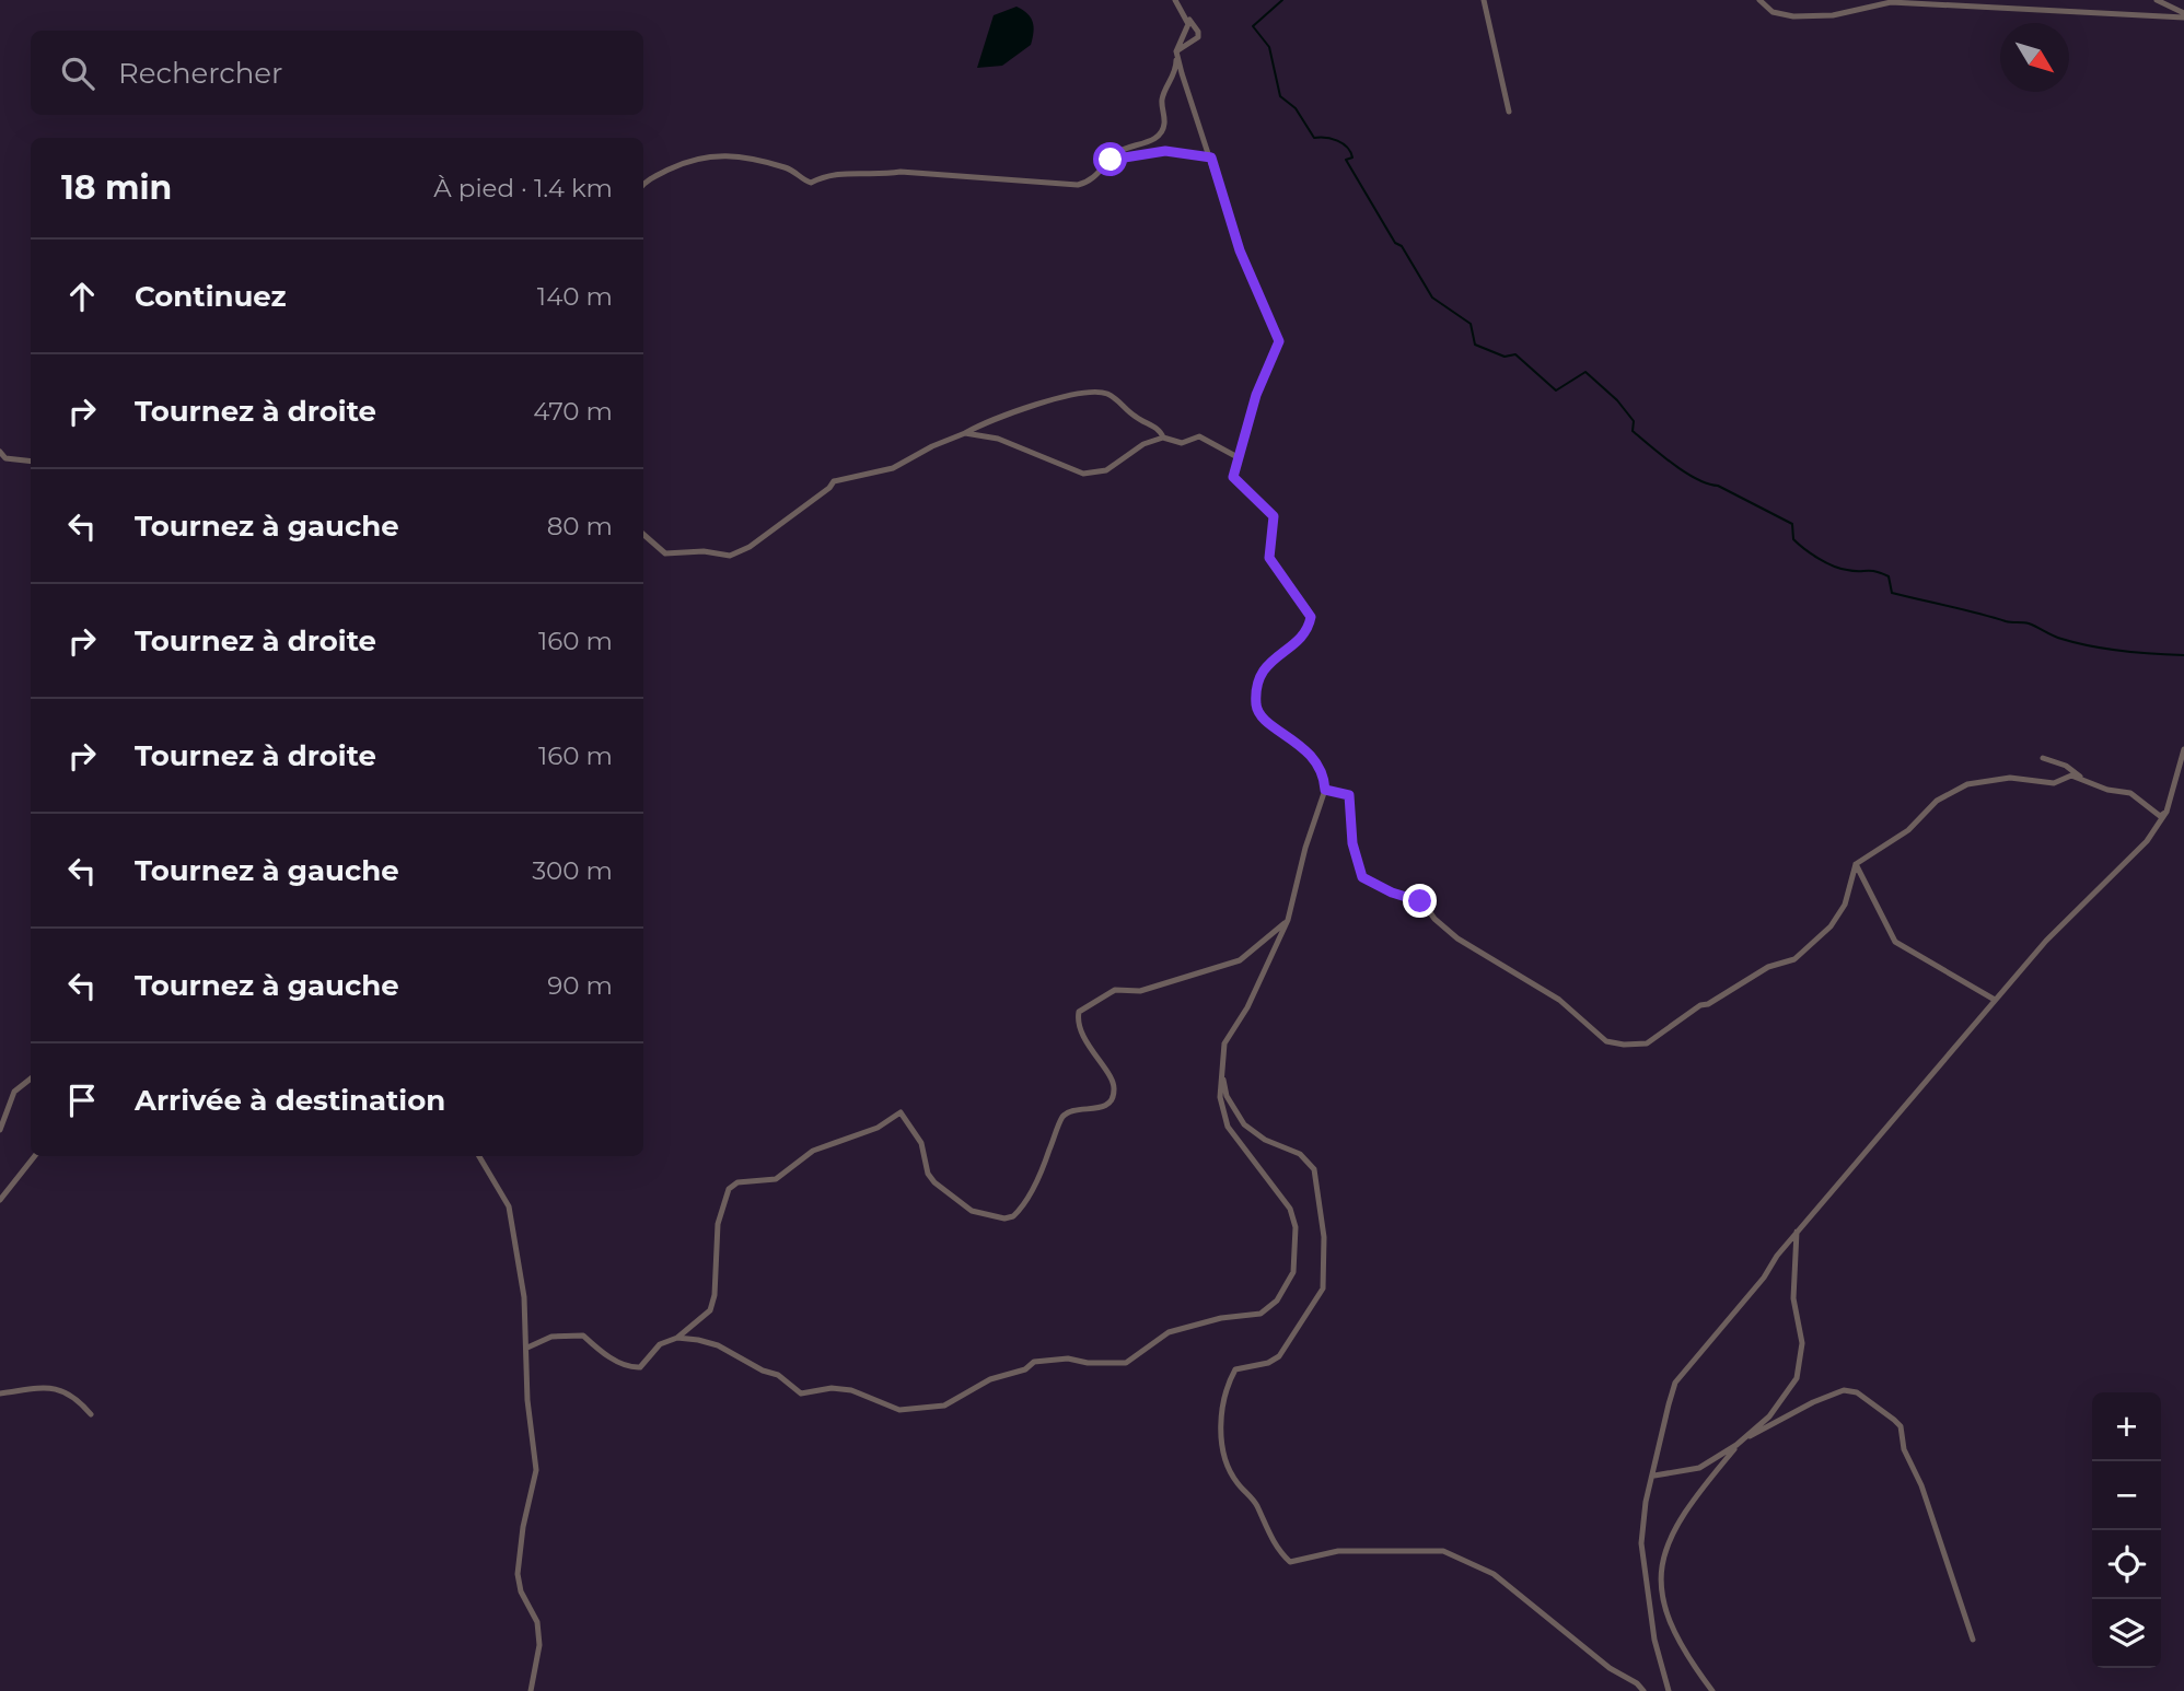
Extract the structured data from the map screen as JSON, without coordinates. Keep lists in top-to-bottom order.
{
  "north": "bottom right",
  "page": {
    "search": "Rechercher",
    "heading": ["18 min", "À pied · 1.4 km"],
    "list": [
      ["Continuez", "140 m"],
      ["Tournez à droite", "470 m"],
      ["Tournez à gauche", "80 m"],
      ["Tournez à droite", "160 m"],
      ["Tournez à droite", "160 m"],
      ["Tournez à gauche", "300 m"],
      ["Tournez à gauche", "90 m"],
      "Arrivée à destination"
    ],
    "map_buttons": ["+", "−"]
  }
}
